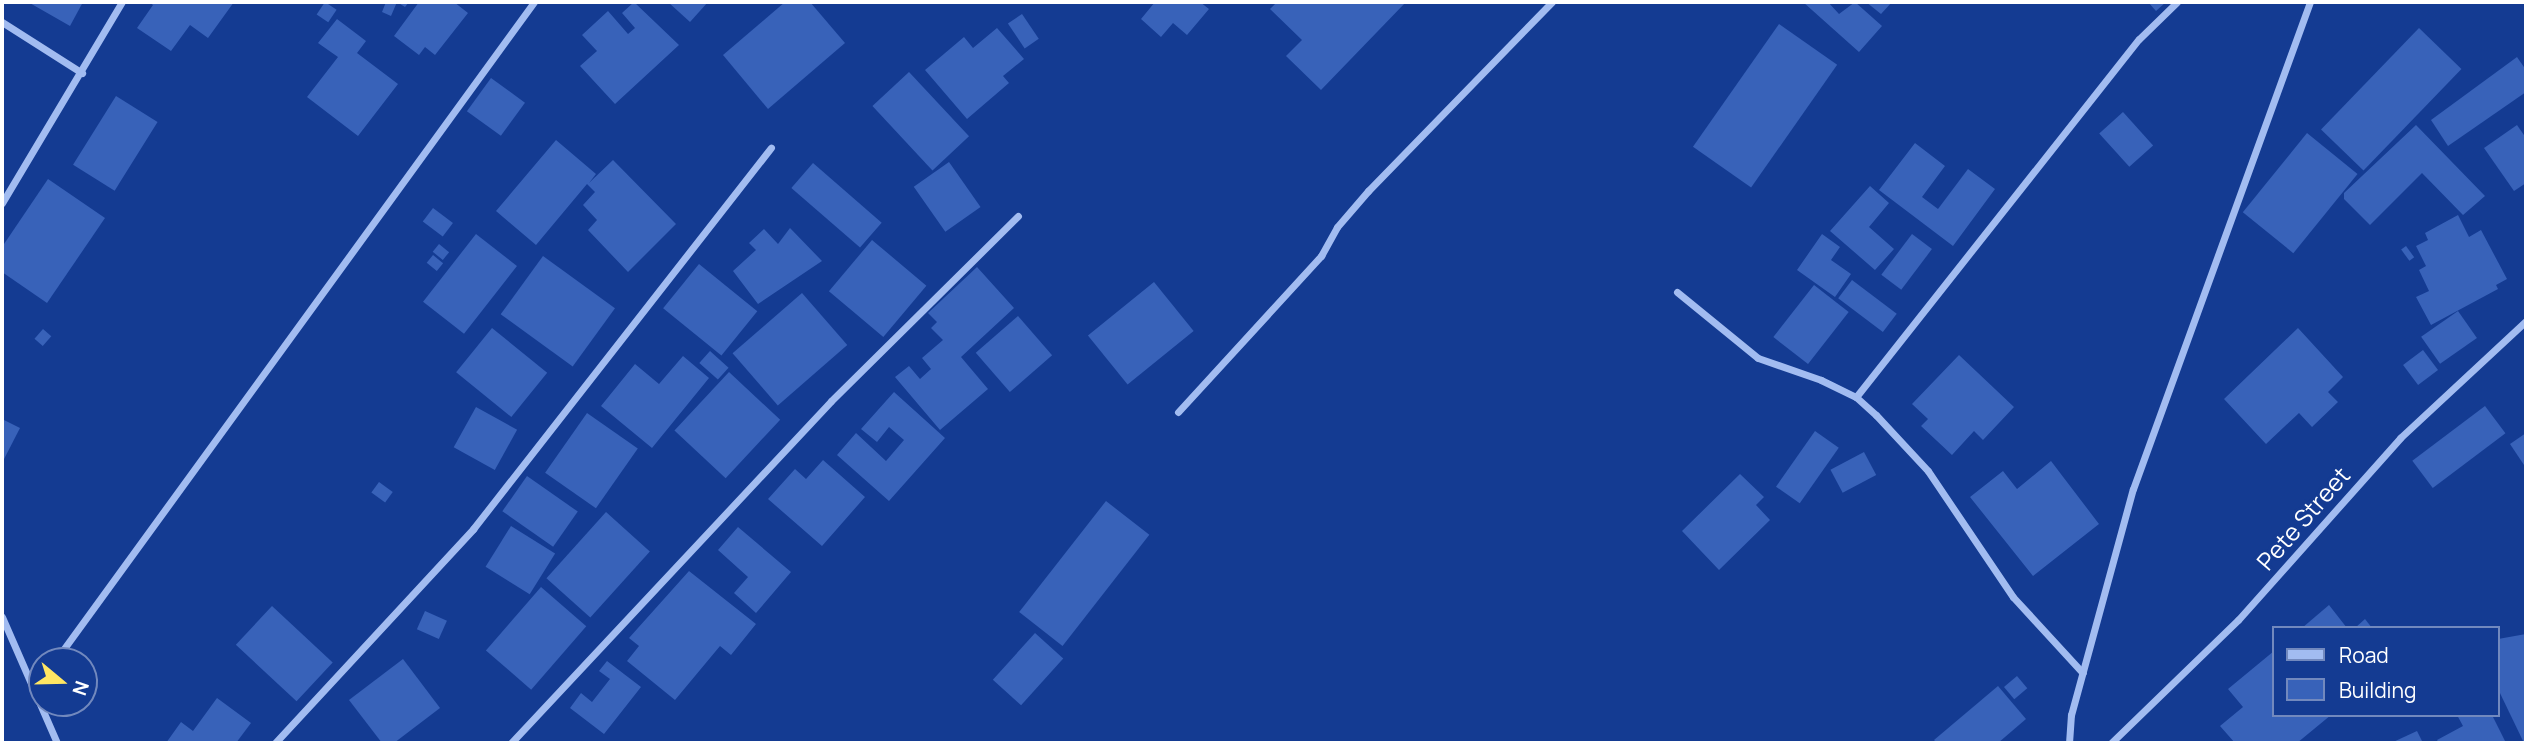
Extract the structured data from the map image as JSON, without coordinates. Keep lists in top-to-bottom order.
{
  "streets": {
    "street": ["Pete Street"]
  },
  "legend": ["Road", "Building"],
  "north": "right"
}
